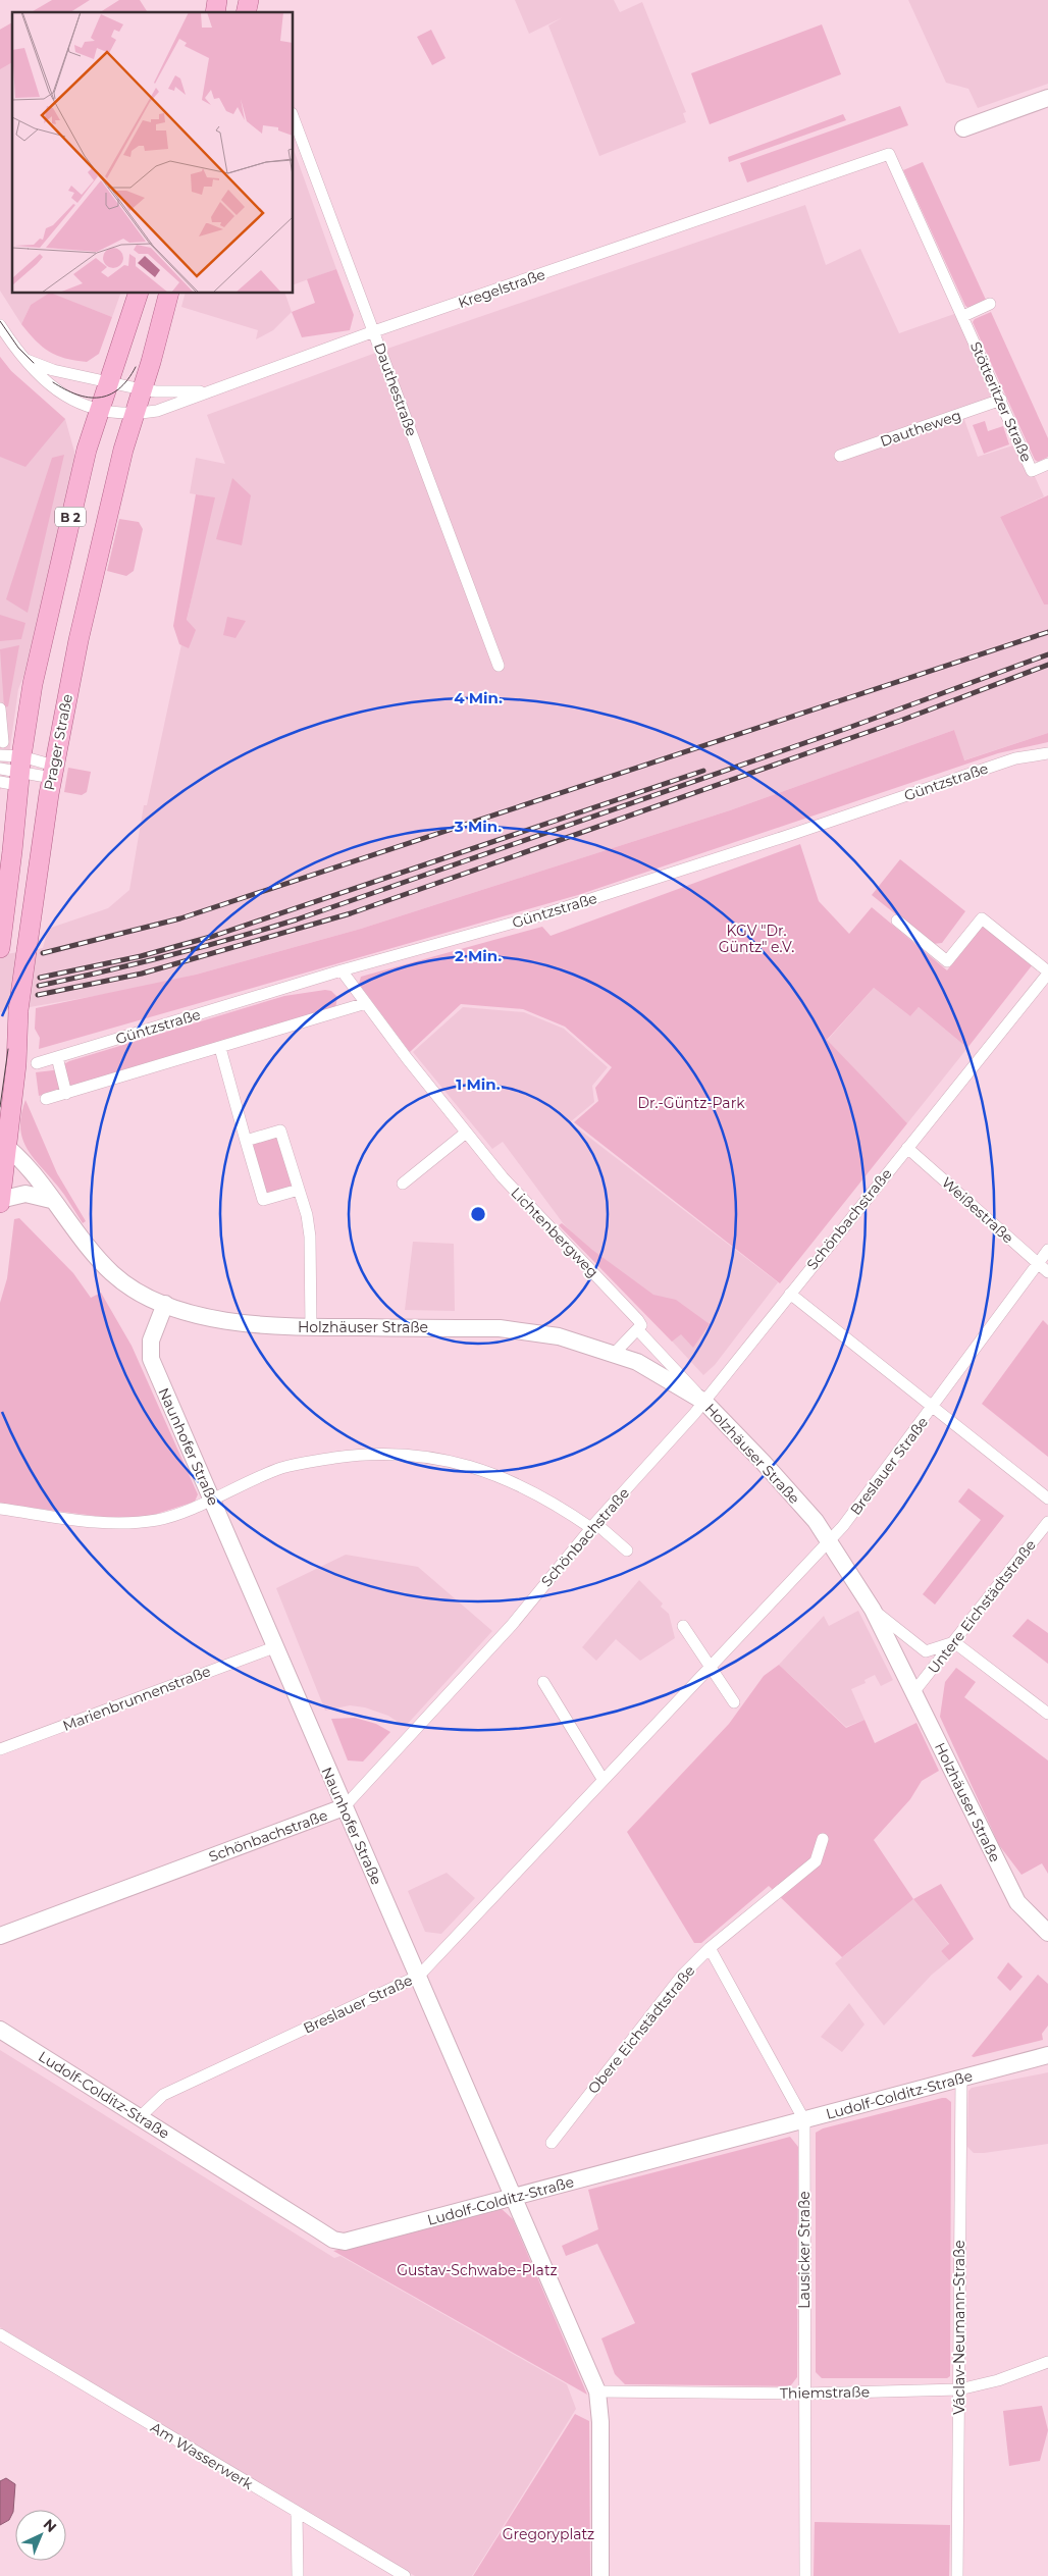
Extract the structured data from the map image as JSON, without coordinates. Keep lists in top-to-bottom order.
{
  "streets": {
    "main road": ["B 2", "Prager Straße"],
    "street": [
      "Kregelstraße",
      "Dauthestraße",
      "Stötteritzer Straße",
      "Dautheweg",
      "Güntzstraße",
      "Weißestraße",
      "Schönbachstraße",
      "Lichtenbergweg",
      "Holzhäuser Straße",
      "Naunhofer Straße",
      "Breslauer Straße",
      "Untere Eichstädtstraße",
      "Marienbrunnenstraße",
      "Obere Eichstädtstraße",
      "Ludolf-Colditz-Straße",
      "Lausicker Straße",
      "Václav-Neumann-Straße",
      "Thiemstraße",
      "Am Wasserwerk"
    ]
  },
  "crossings": [
    ["Kregelstraße", "Dauthestraße"],
    ["Kregelstraße", "Stötteritzer Straße"],
    ["Kregelstraße", "Prager Straße"],
    ["Stötteritzer Straße", "Dautheweg"],
    ["Güntzstraße", "Lichtenbergweg"],
    ["Weißestraße", "Schönbachstraße"],
    ["Weißestraße", "Breslauer Straße"],
    ["Schönbachstraße", "Lichtenbergweg"],
    ["Schönbachstraße", "Holzhäuser Straße"],
    ["Schönbachstraße", "Naunhofer Straße"],
    ["Lichtenbergweg", "Holzhäuser Straße"],
    ["Holzhäuser Straße", "Naunhofer Straße"],
    ["Holzhäuser Straße", "Breslauer Straße"],
    ["Holzhäuser Straße", "Untere Eichstädtstraße"],
    ["Naunhofer Straße", "Breslauer Straße"],
    ["Naunhofer Straße", "Marienbrunnenstraße"],
    ["Naunhofer Straße", "Ludolf-Colditz-Straße"],
    ["Naunhofer Straße", "Thiemstraße"],
    ["Breslauer Straße", "Ludolf-Colditz-Straße"],
    ["Obere Eichstädtstraße", "Lausicker Straße"],
    ["Ludolf-Colditz-Straße", "Lausicker Straße"],
    ["Ludolf-Colditz-Straße", "Václav-Neumann-Straße"],
    ["Lausicker Straße", "Thiemstraße"],
    ["Václav-Neumann-Straße", "Thiemstraße"]
  ],
  "parks": [
    "KGV \"Dr. Güntz\" e.V.",
    "Dr.-Güntz-Park",
    "Gustav-Schwabe-Platz",
    "Gregoryplatz"
  ],
  "north": "top right",
  "rings": [
    "4 Min.",
    "3 Min.",
    "2 Min.",
    "1 Min."
  ]
}
